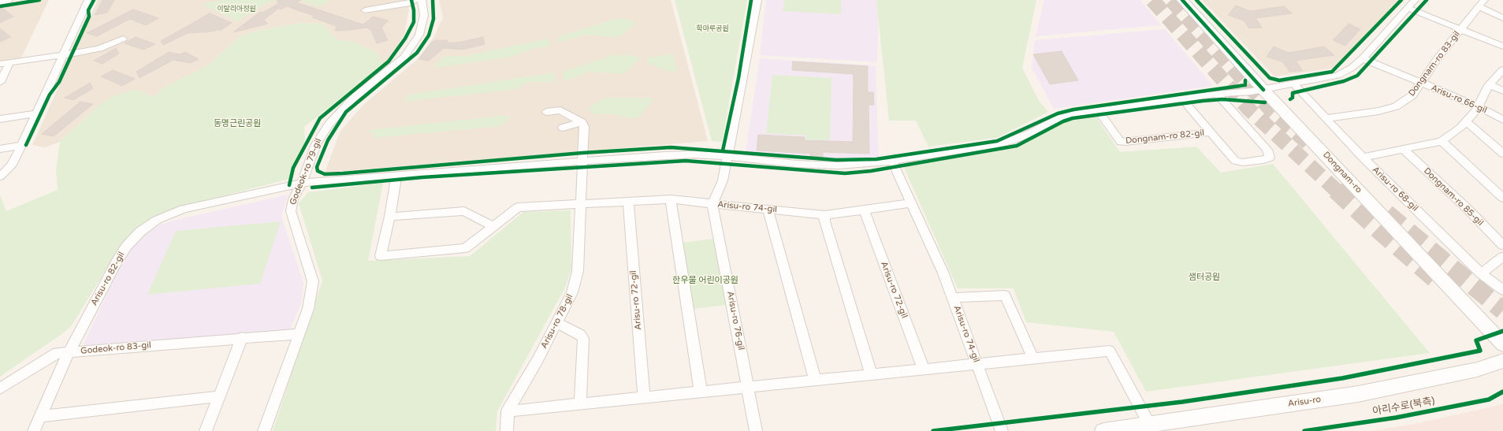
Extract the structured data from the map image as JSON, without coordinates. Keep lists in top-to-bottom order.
{
  "streets": {
    "main road": ["Dongnam-ro", "Arisu-ro"],
    "street": [
      "Dongnam-ro 83-gil",
      "Arisu-ro 66-gil",
      "Dongnam-ro 82-gil",
      "Godeok-ro 79-gil",
      "Arisu-ro 68-gil",
      "Dongnam-ro 85-gil",
      "Arisu-ro 74-gil",
      "Arisu-ro 82-gil",
      "Arisu-ro 72-gil",
      "Arisu-ro 76-gil",
      "Arisu-ro 78-gil",
      "Godeok-ro 83-gil"
    ],
    "cycle path": ["아리수로(북측)"]
  },
  "crossings": [
    ["Dongnam-ro 83-gil", "Arisu-ro 66-gil"],
    ["Dongnam-ro 83-gil", "Arisu-ro 68-gil"],
    ["Godeok-ro 79-gil", "Arisu-ro 82-gil"],
    ["Godeok-ro 79-gil", "Godeok-ro 83-gil"],
    ["Arisu-ro 74-gil", "Arisu-ro 72-gil"],
    ["Arisu-ro 74-gil", "Arisu-ro 76-gil"],
    ["Arisu-ro 74-gil", "Arisu-ro 78-gil"],
    ["Arisu-ro 82-gil", "Godeok-ro 83-gil"]
  ],
  "parks": [
    "이탈리아정원",
    "학마루공원",
    "동명근린공원",
    "샘터공원",
    "한우물 어린이공원"
  ]
}
